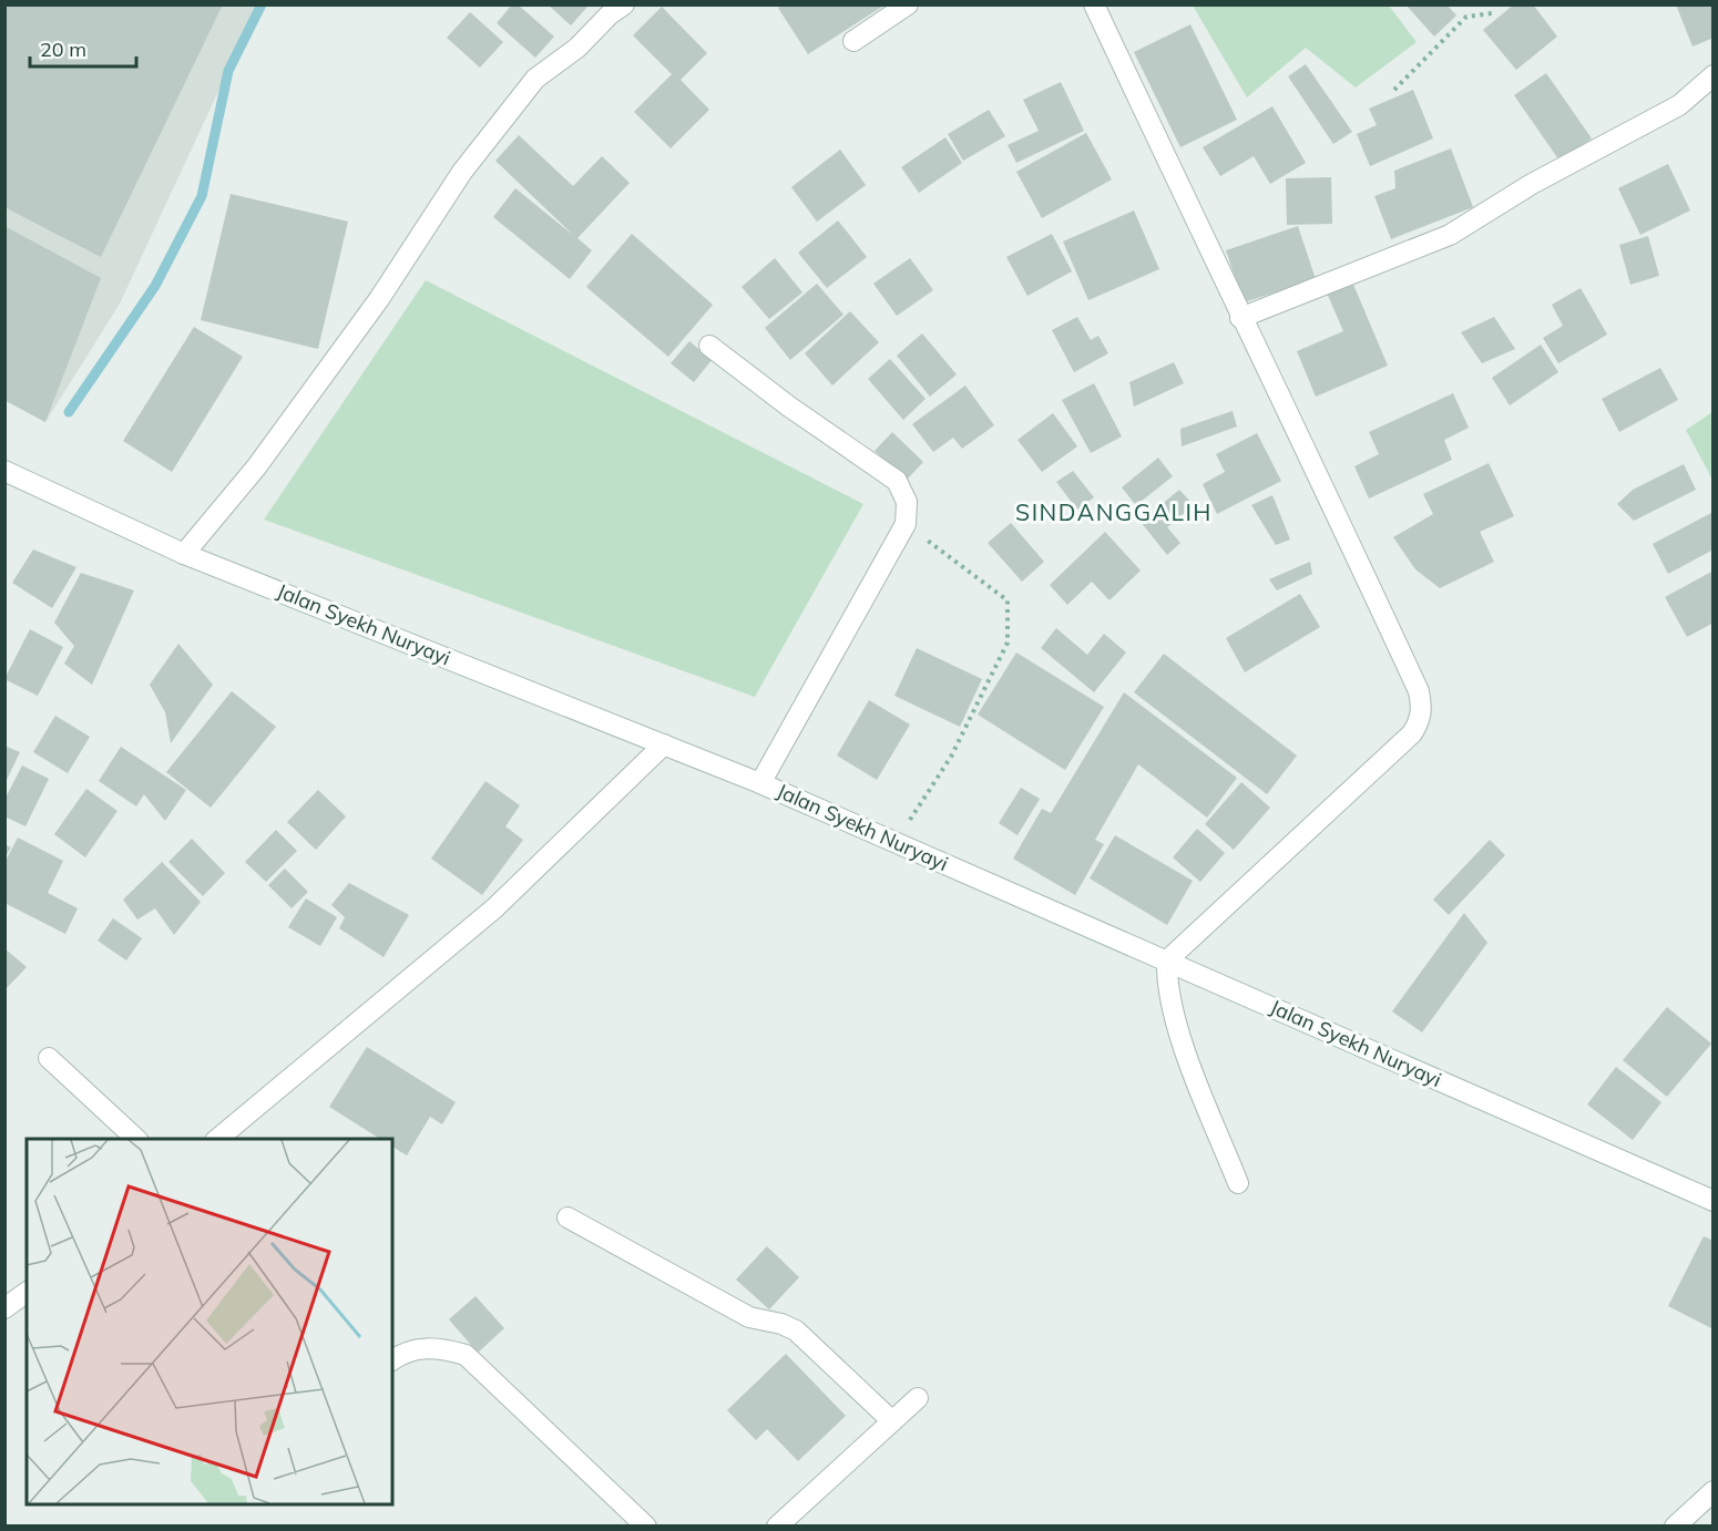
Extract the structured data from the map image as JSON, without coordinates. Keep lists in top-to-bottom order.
{
  "streets": {
    "street": ["Jalan Syekh Nuryayi"]
  },
  "districts": ["SINDANGGALIH"],
  "scale_bar": "20 m"
}
